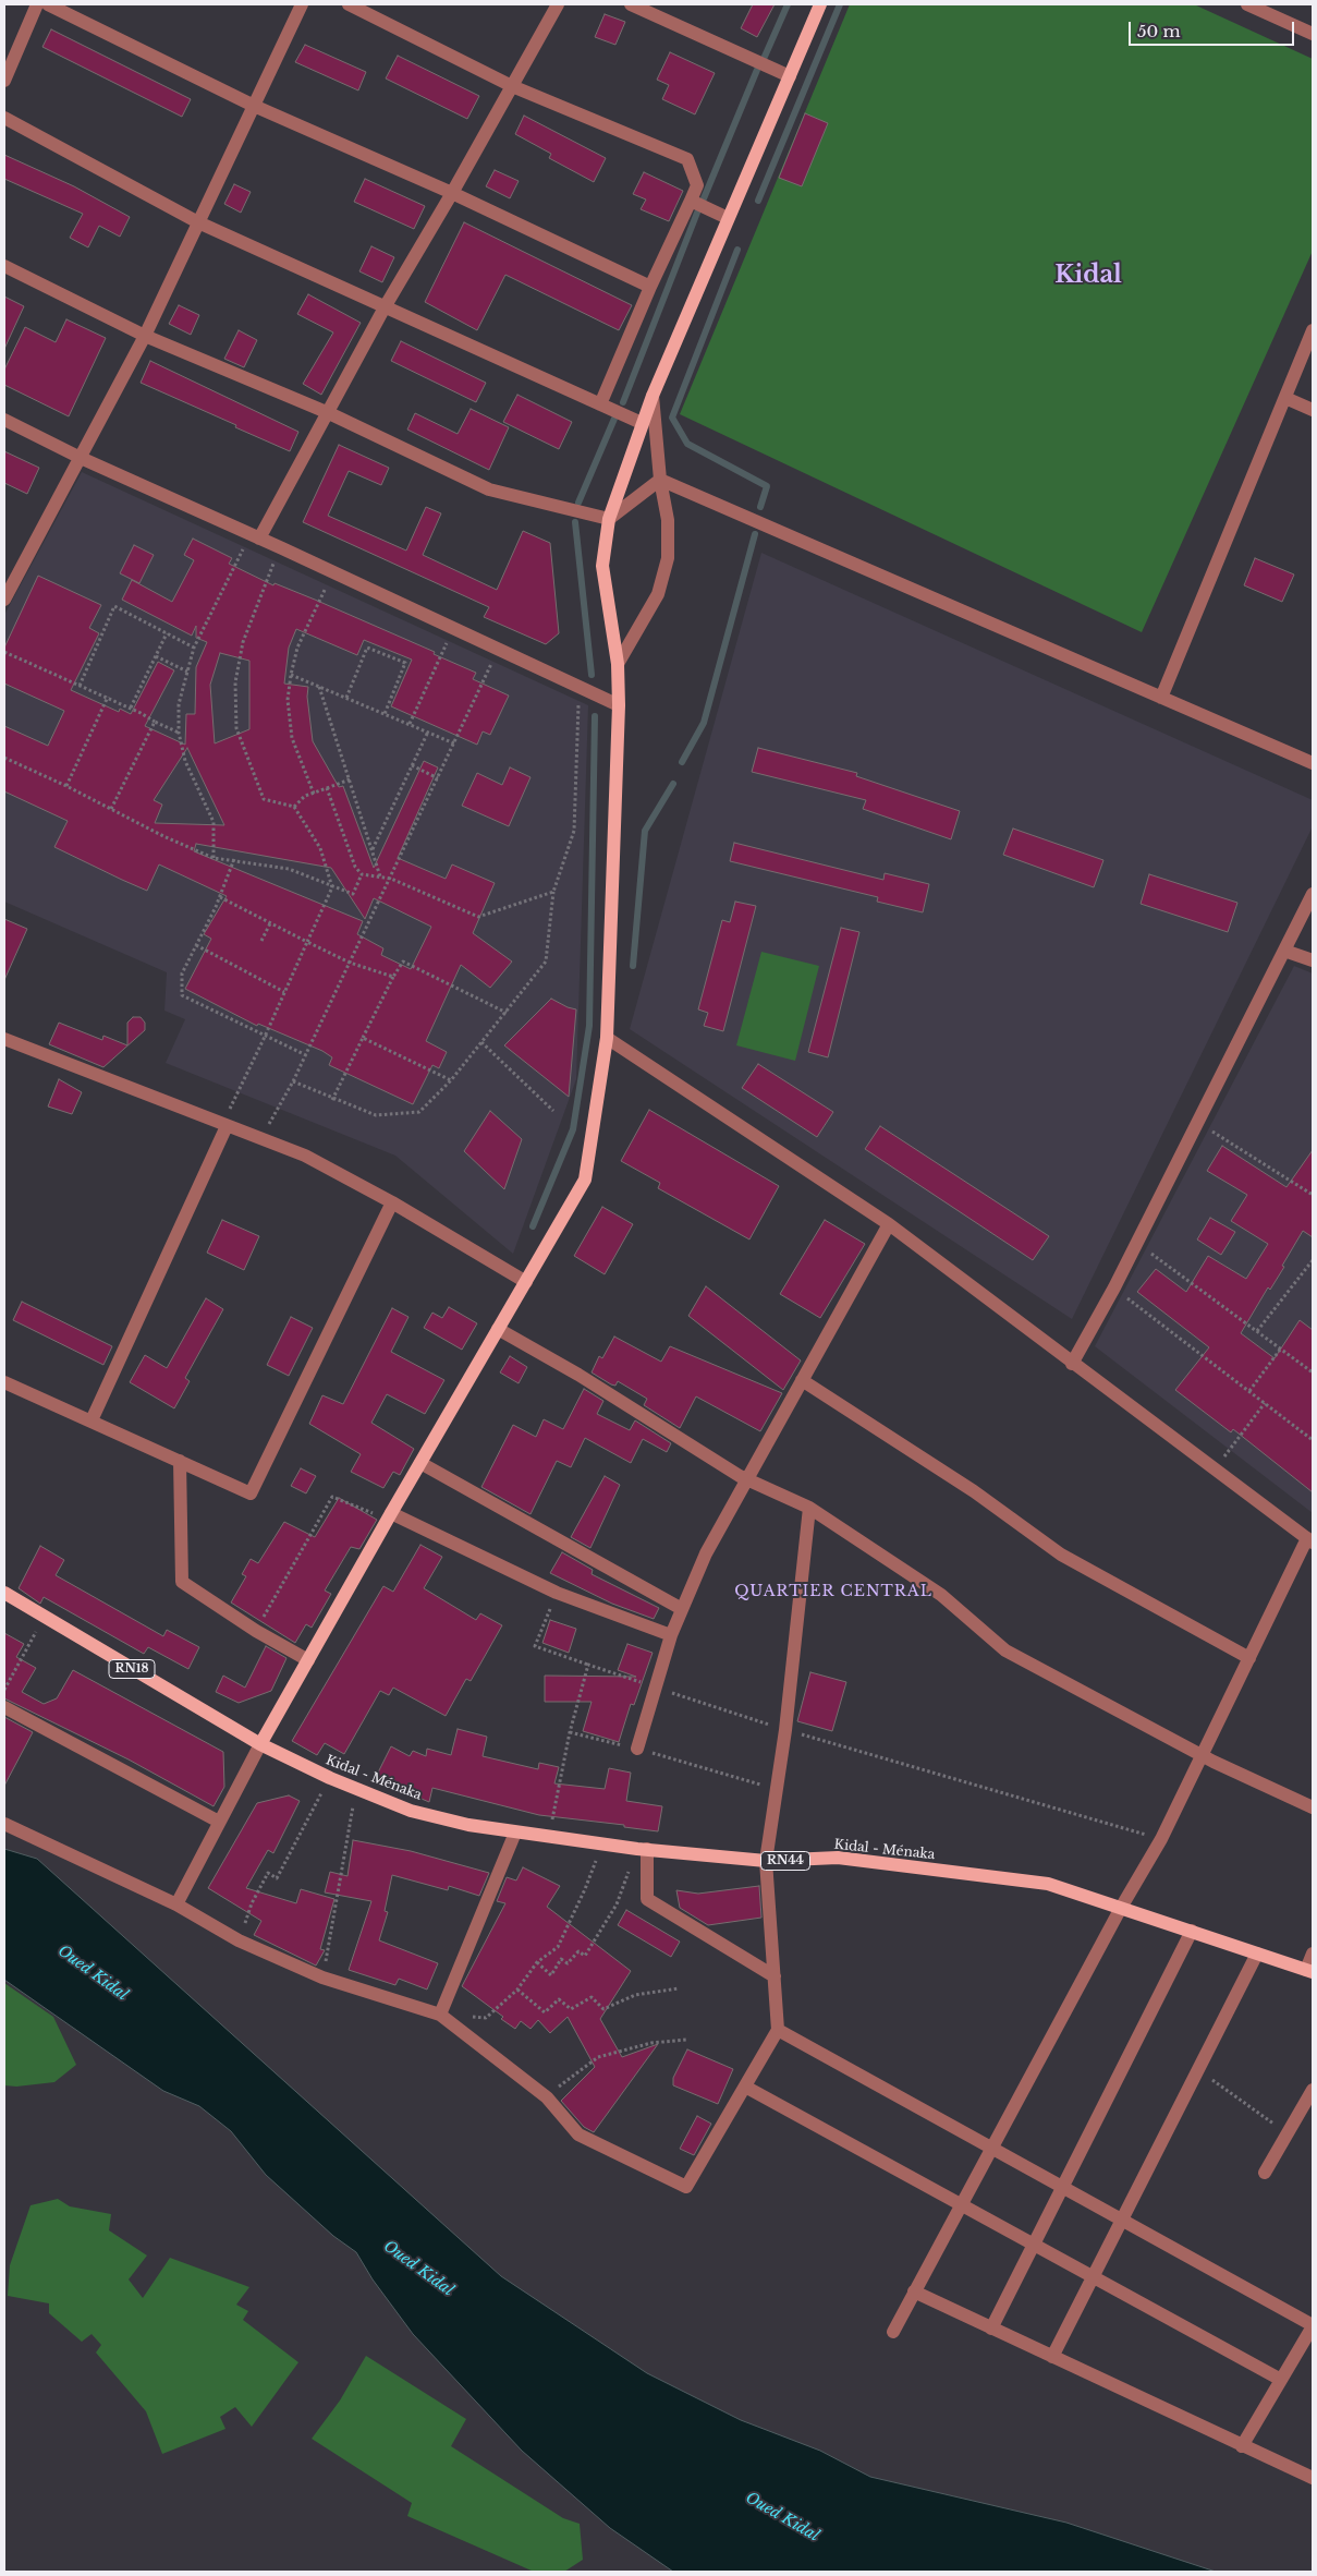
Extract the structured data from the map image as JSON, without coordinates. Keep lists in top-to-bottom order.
{
  "streets": {
    "main road": ["RN18", "Kidal - Ménaka", "RN44"]
  },
  "crossings": [
    ["RN18", "Kidal - Ménaka"]
  ],
  "districts": ["Kidal", "QUARTIER CENTRAL"],
  "water": ["Oued Kidal"],
  "scale_bar": "50 m"
}
